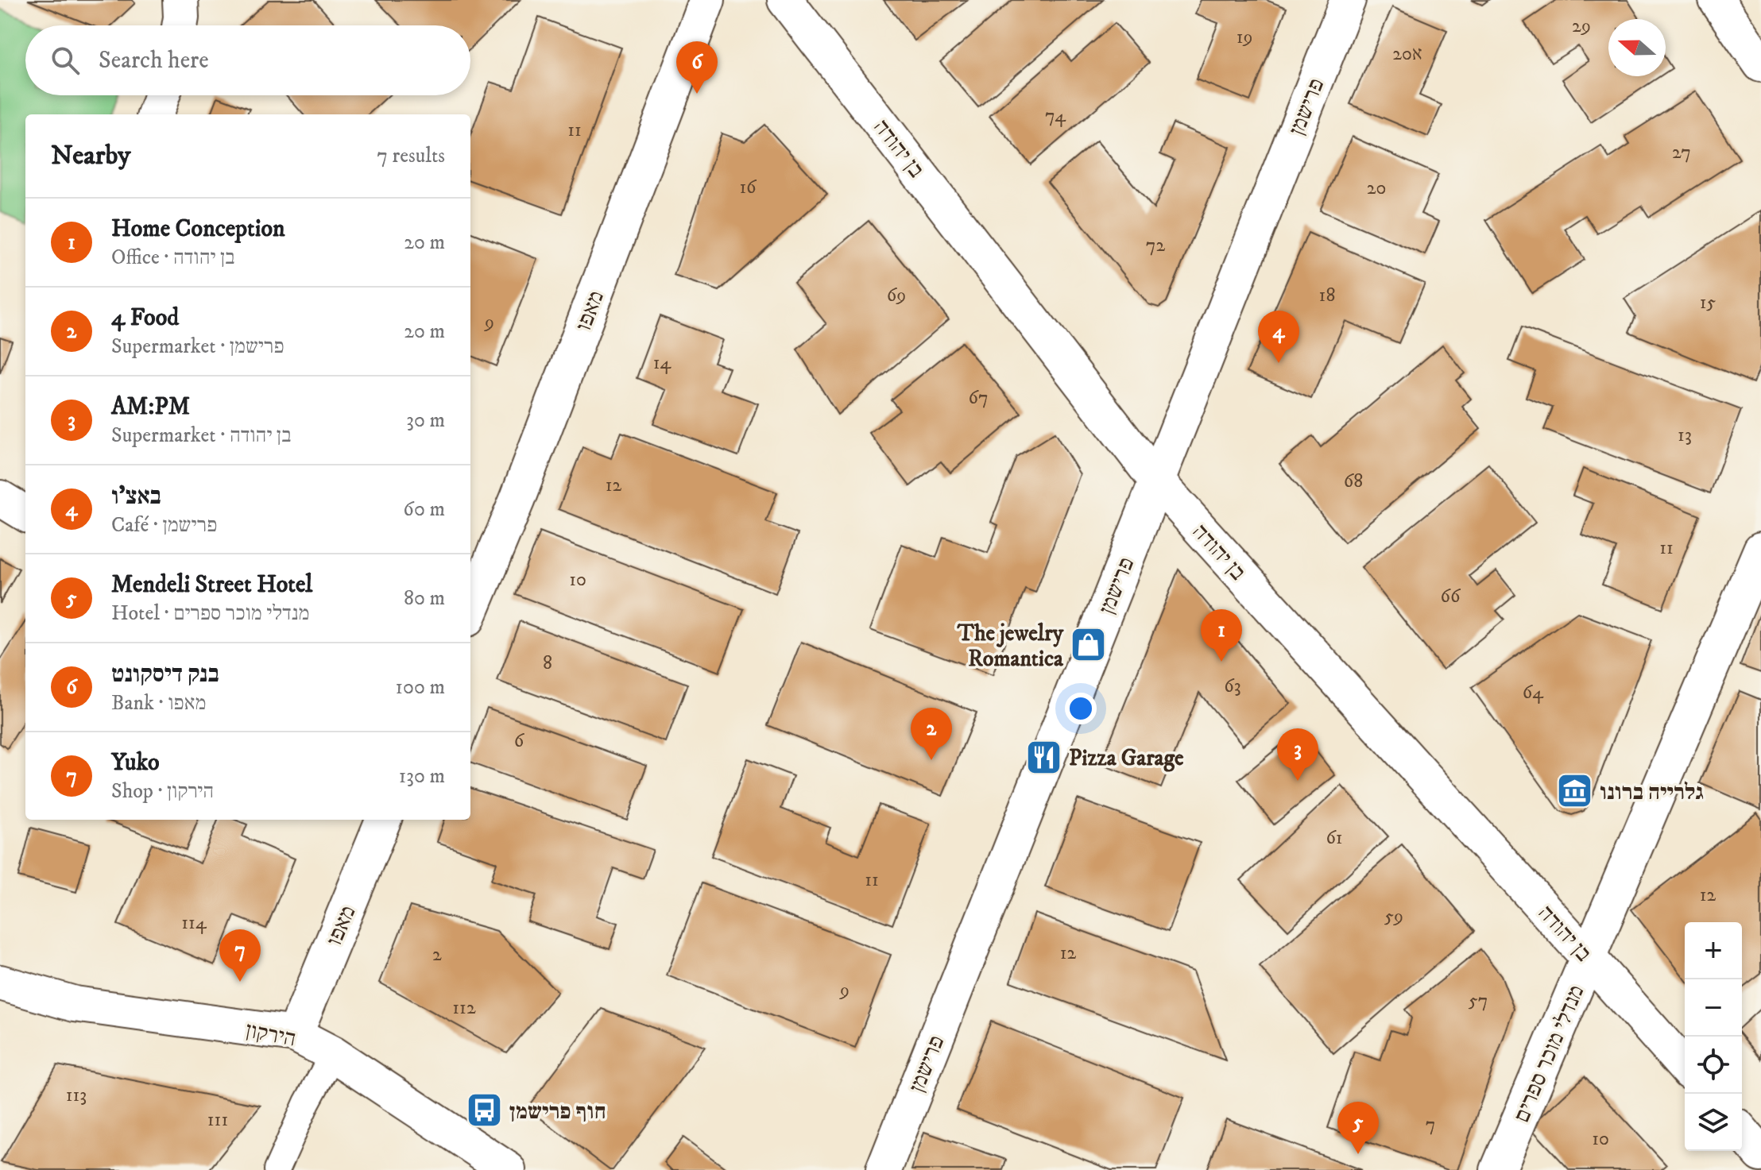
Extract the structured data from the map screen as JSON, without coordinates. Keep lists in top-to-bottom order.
{
  "streets": {
    "street": [
      "פרישמן",
      "בן יהודה",
      "מאפו",
      "הירקון",
      "מנדלי מוכר ספרים"
    ]
  },
  "crossings": [
    ["פרישמן", "בן יהודה"],
    ["בן יהודה", "מנדלי מוכר ספרים"],
    ["מאפו", "הירקון"]
  ],
  "places": {
    "shop": ["The jewelry Romantica"],
    "restaurant": ["Pizza Garage"],
    "museum": ["גלרייה ברונו"],
    "bus stop": ["חוף פרישמן"]
  },
  "house_numbers": [
    "29",
    "19",
    "20א",
    "74",
    "11",
    "27",
    "16",
    "20",
    "72",
    "69",
    "18",
    "15",
    "9",
    "14",
    "67",
    "13",
    "68",
    "12",
    "11",
    "10",
    "66",
    "8",
    "63",
    "64",
    "6",
    "61",
    "11",
    "12",
    "59",
    "114",
    "12",
    "2",
    "9",
    "57",
    "112",
    "113",
    "111",
    "7",
    "10"
  ],
  "north": "left",
  "page": {
    "search": "Search here",
    "pins": [
      "6",
      "4",
      "1",
      "2",
      "3",
      "7",
      "5"
    ],
    "heading": ["Nearby", "7 results"],
    "list": [
      {
        "mark": "1",
        "name": "Home Conception",
        "note": "Office · בן יהודה",
        "value": "20 m"
      },
      {
        "mark": "2",
        "name": "4 Food",
        "note": "Supermarket · פרישמן",
        "value": "20 m"
      },
      {
        "mark": "3",
        "name": "AM:PM",
        "note": "Supermarket · בן יהודה",
        "value": "30 m"
      },
      {
        "mark": "4",
        "name": "באצ'ו",
        "note": "Café · פרישמן",
        "value": "60 m"
      },
      {
        "mark": "5",
        "name": "Mendeli Street Hotel",
        "note": "Hotel · מנדלי מוכר ספרים",
        "value": "80 m"
      },
      {
        "mark": "6",
        "name": "בנק דיסקונט",
        "note": "Bank · מאפו",
        "value": "100 m"
      },
      {
        "mark": "7",
        "name": "Yuko",
        "note": "Shop · הירקון",
        "value": "130 m"
      }
    ],
    "map_buttons": ["+", "−"]
  }
}
